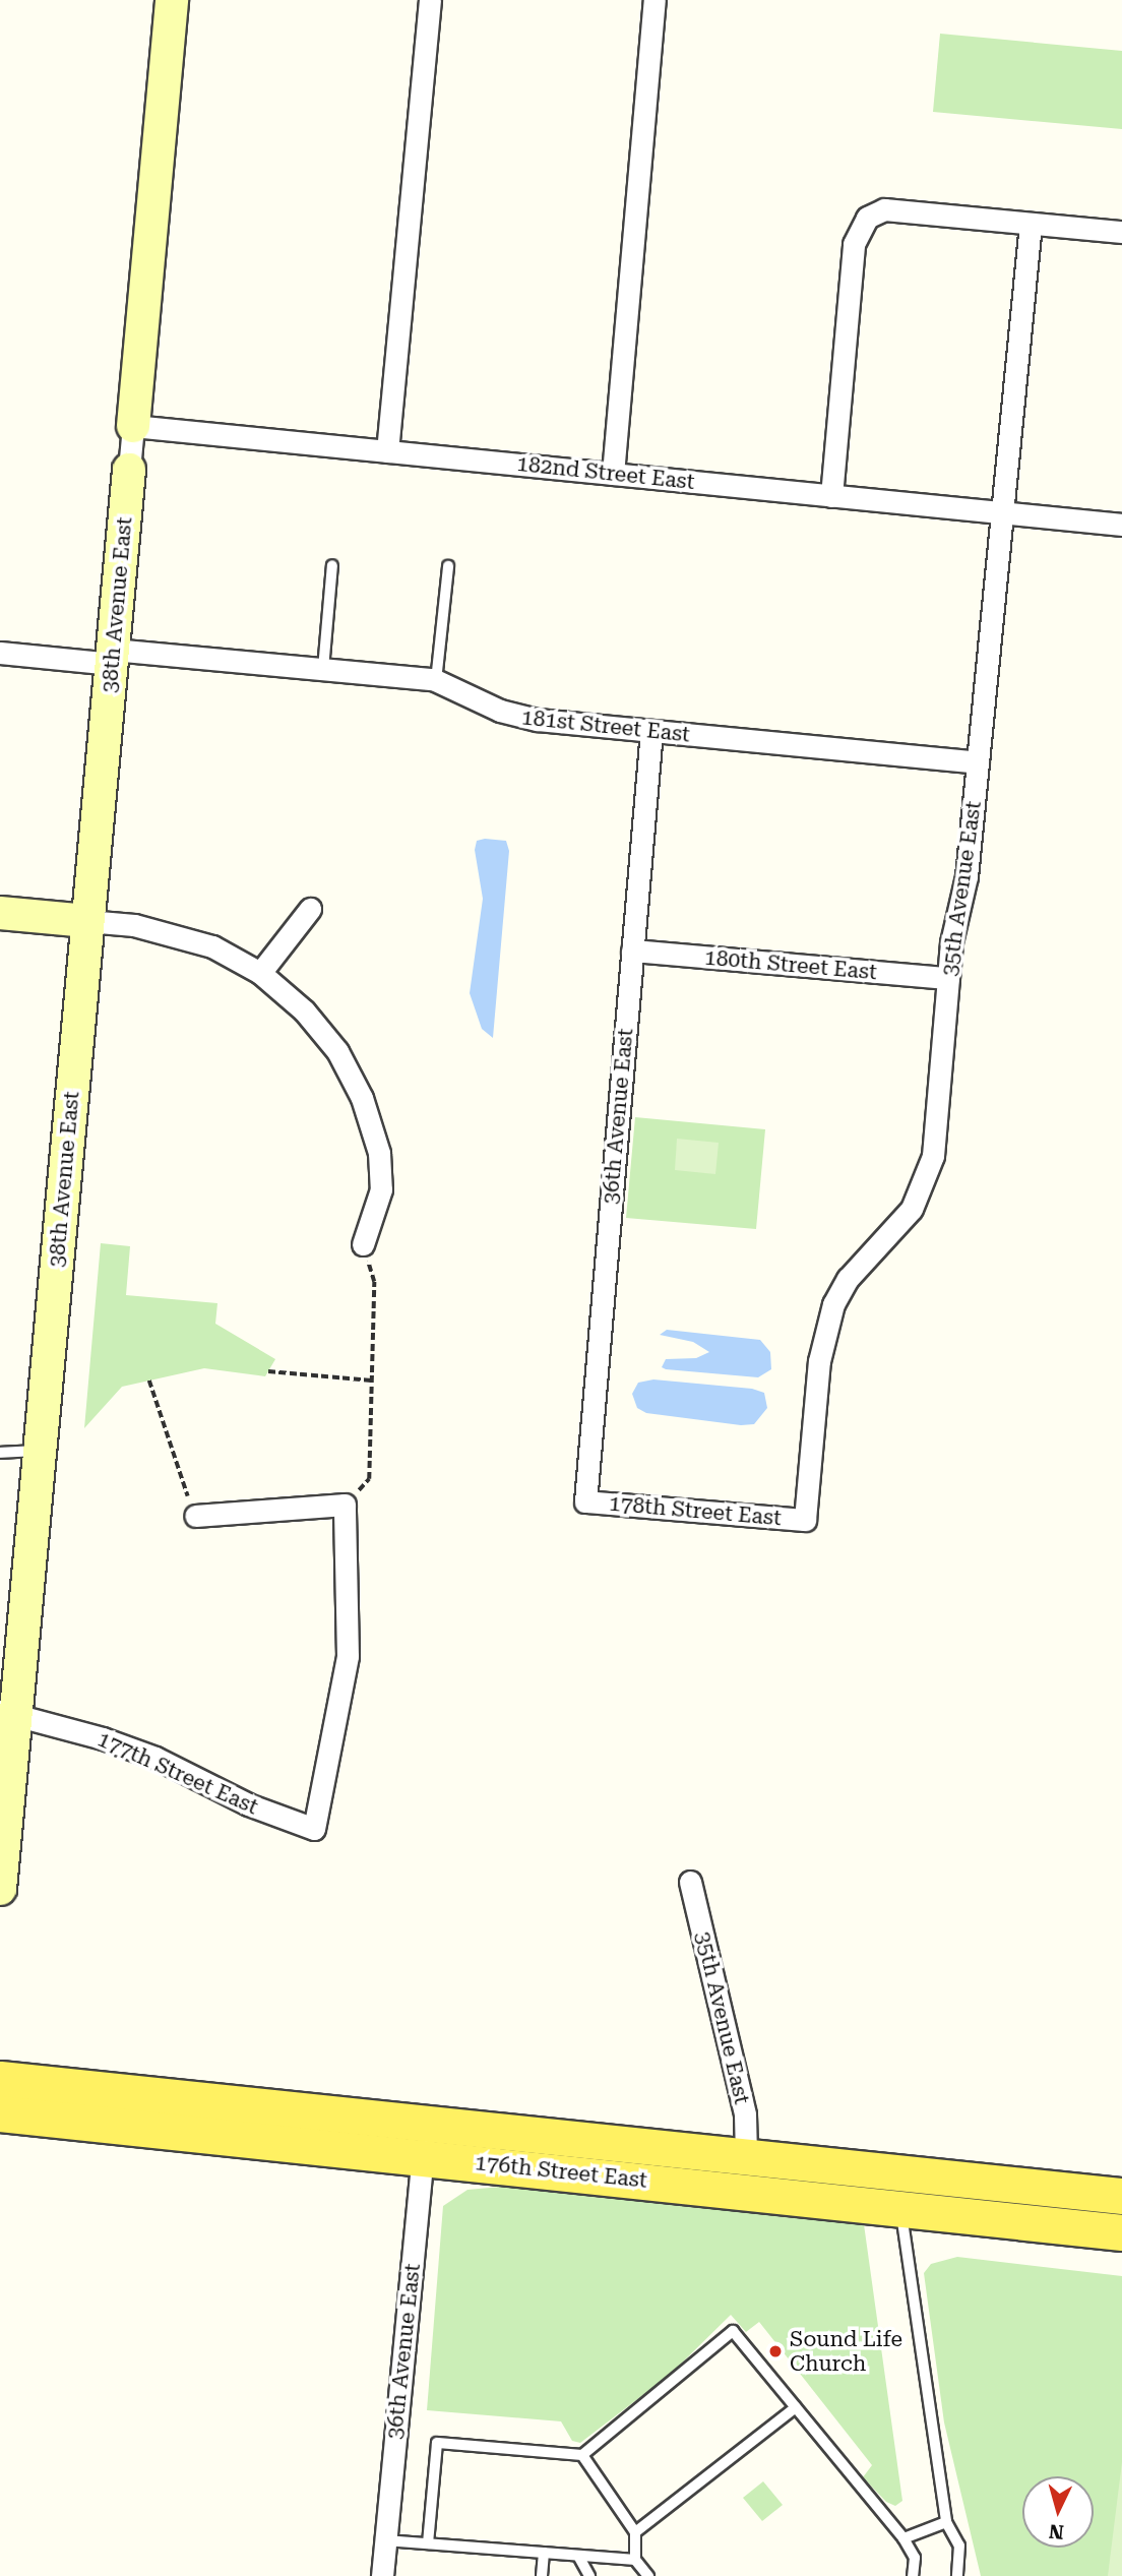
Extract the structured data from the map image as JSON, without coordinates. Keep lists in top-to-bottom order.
{
  "streets": {
    "main road": ["176th Street East"],
    "street": [
      "182nd Street East",
      "38th Avenue East",
      "181st Street East",
      "35th Avenue East",
      "180th Street East",
      "36th Avenue East",
      "178th Street East",
      "177th Street East"
    ]
  },
  "crossings": [
    ["182nd Street East", "35th Avenue East"],
    ["38th Avenue East", "181st Street East"],
    ["38th Avenue East", "177th Street East"],
    ["181st Street East", "35th Avenue East"],
    ["181st Street East", "36th Avenue East"],
    ["35th Avenue East", "180th Street East"],
    ["35th Avenue East", "178th Street East"],
    ["35th Avenue East", "176th Street East"],
    ["180th Street East", "36th Avenue East"],
    ["36th Avenue East", "178th Street East"],
    ["36th Avenue East", "176th Street East"]
  ],
  "places": ["Sound Life Church"],
  "north": "bottom"
}
